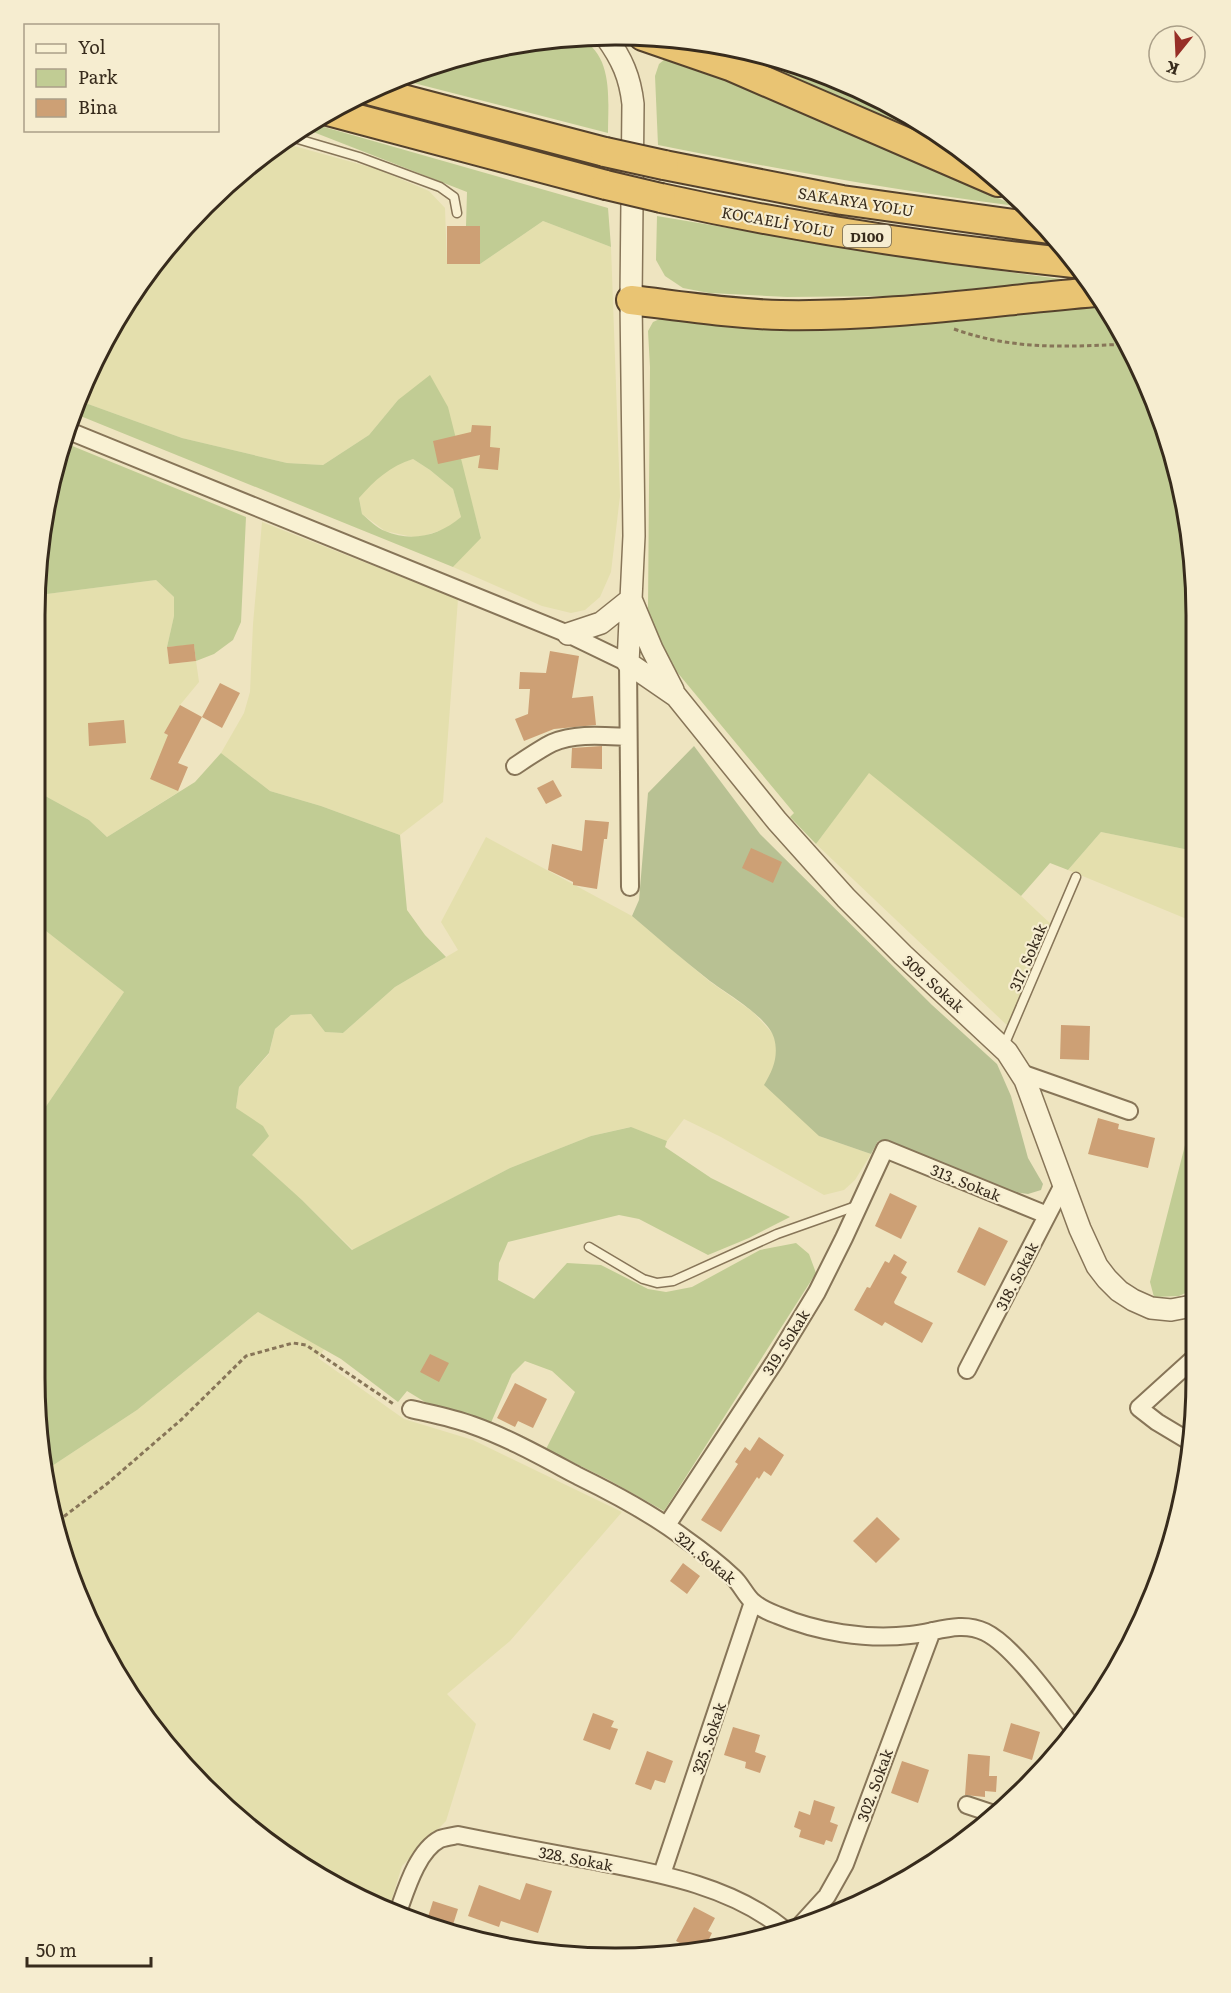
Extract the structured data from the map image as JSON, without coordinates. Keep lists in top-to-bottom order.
{
  "streets": {
    "highway": ["SAKARYA YOLU", "KOCAELİ YOLU", "D100"],
    "street": [
      "309. Sokak",
      "313. Sokak",
      "318. Sokak",
      "319. Sokak",
      "321. Sokak",
      "325. Sokak",
      "302. Sokak",
      "328. Sokak"
    ],
    "lane": ["317. Sokak"]
  },
  "crossings": [
    ["317. Sokak", "309. Sokak"],
    ["309. Sokak", "318. Sokak"],
    ["313. Sokak", "318. Sokak"],
    ["313. Sokak", "319. Sokak"],
    ["319. Sokak", "321. Sokak"],
    ["321. Sokak", "325. Sokak"],
    ["321. Sokak", "302. Sokak"],
    ["325. Sokak", "328. Sokak"]
  ],
  "legend": ["Yol", "Park", "Bina"],
  "scale_bar": "50 m",
  "north": "bottom"
}
